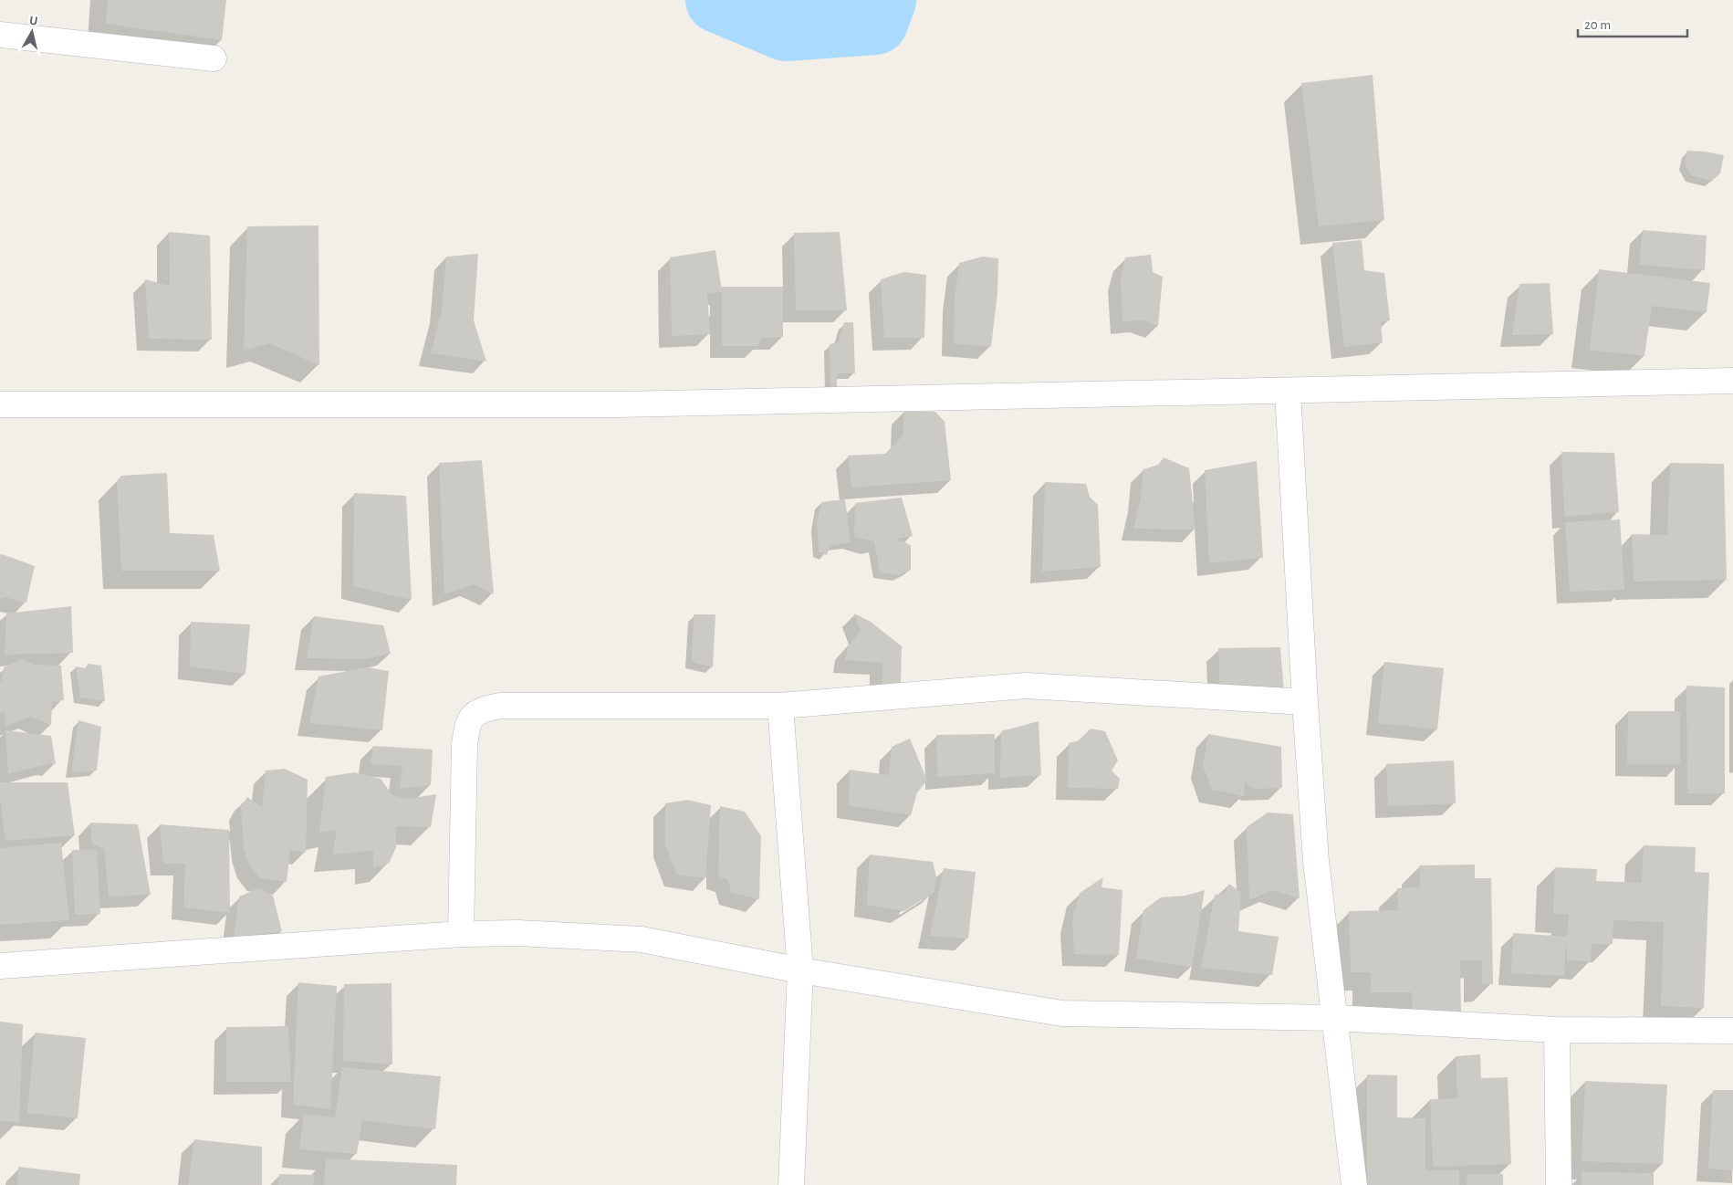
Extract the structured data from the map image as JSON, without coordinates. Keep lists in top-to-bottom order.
{
  "scale_bar": "20 m",
  "north": "top"
}
